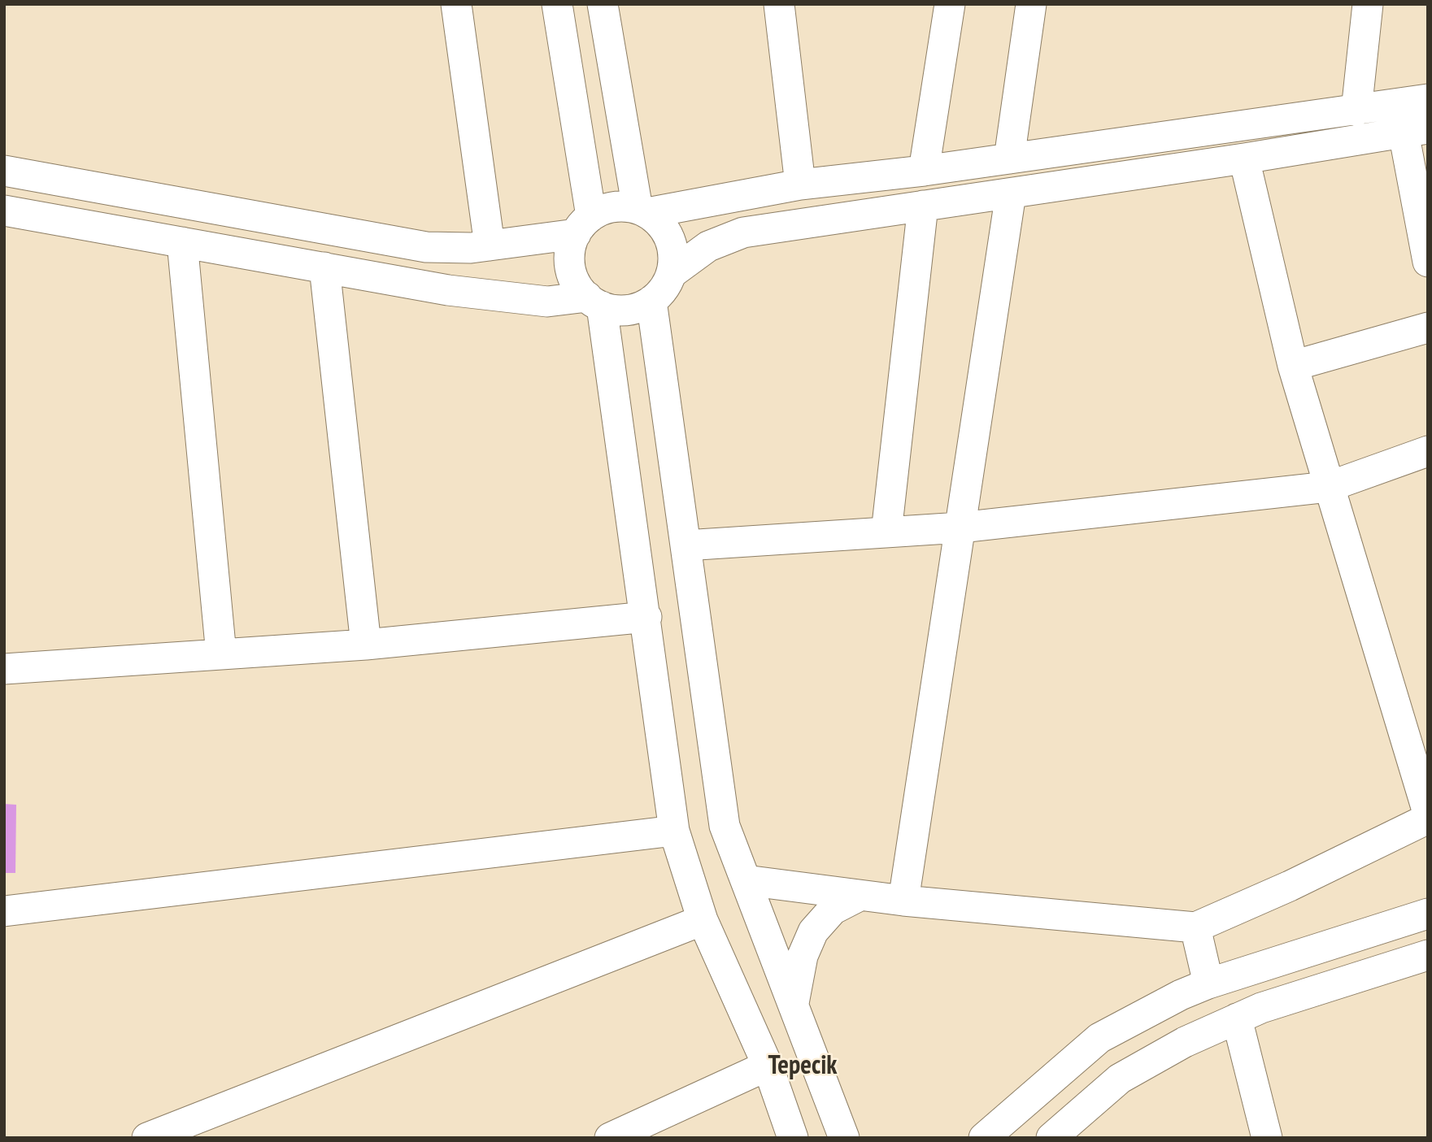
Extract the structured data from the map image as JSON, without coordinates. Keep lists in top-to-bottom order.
{
  "districts": ["Tepecik"]
}
